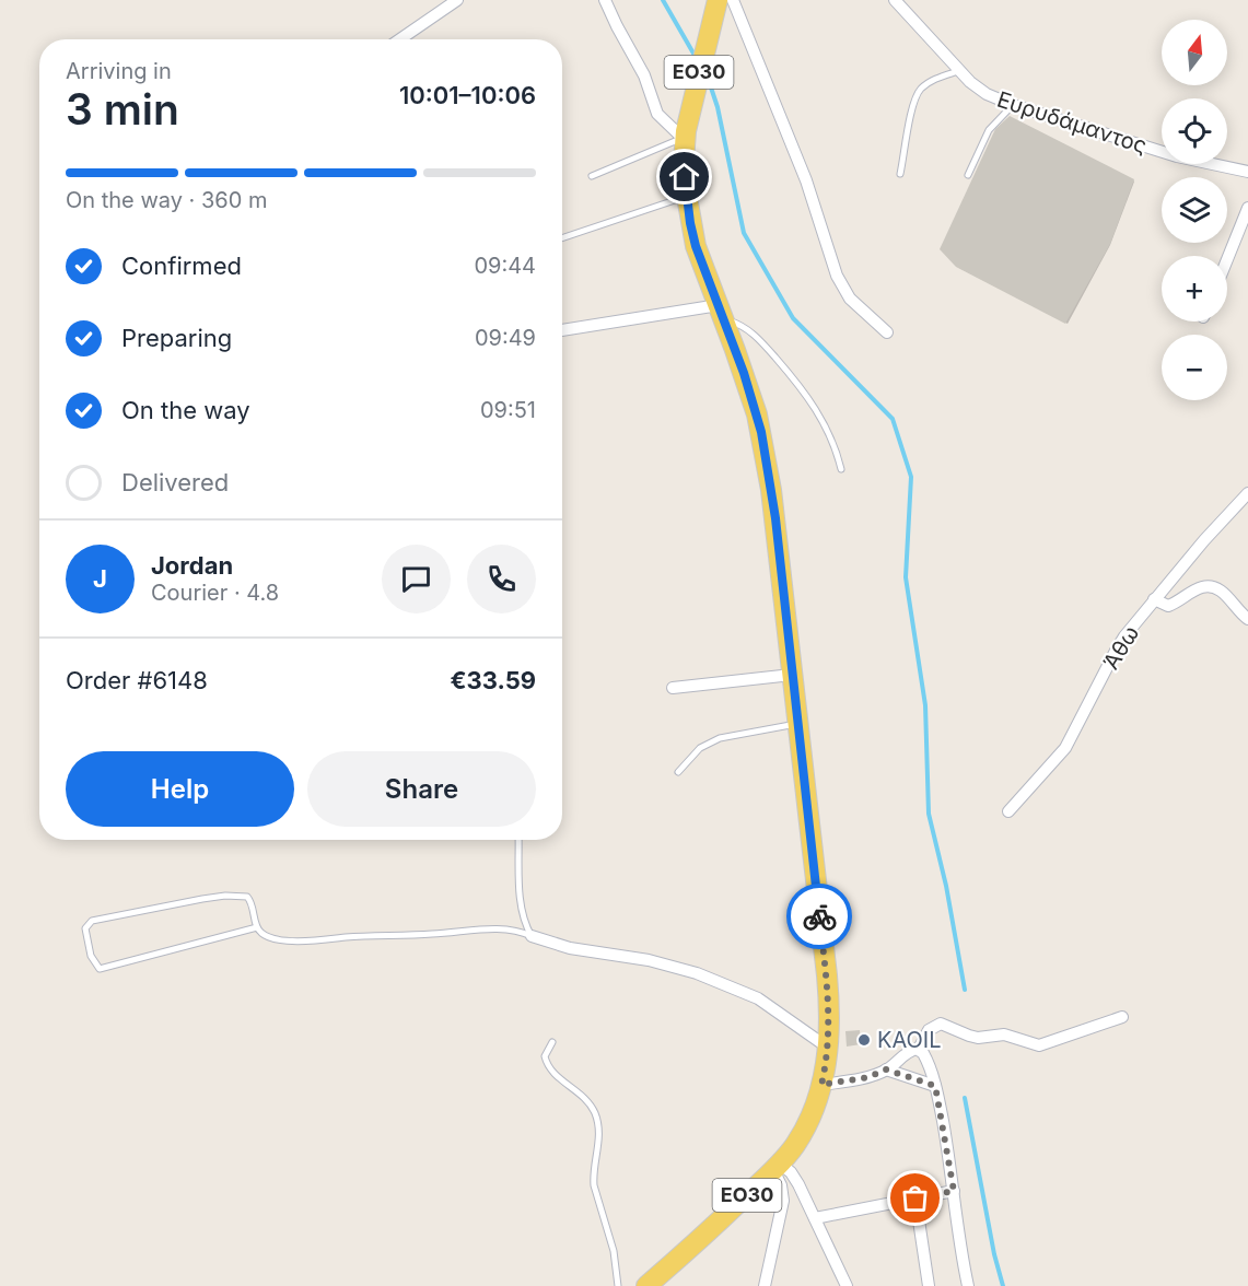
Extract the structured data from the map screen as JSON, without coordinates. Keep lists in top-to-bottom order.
{
  "streets": {
    "main road": ["ΕΟ30"],
    "street": ["Ευρυδάμαντος", "Άθω"]
  },
  "places": ["KAOIL"],
  "north": "top",
  "page": {
    "map_buttons": ["+", "−"],
    "heading": ["3 min", "Arriving in", "10:01–10:06"],
    "panel": [
      "Jordan",
      "Courier · 4.8",
      "Order #6148",
      "€33.59"
    ],
    "bar": "On the way · 360 m",
    "list": [
      ["Confirmed", "09:44"],
      ["Preparing", "09:49"],
      ["On the way", "09:51"],
      "Delivered"
    ],
    "round": "J",
    "buttons": ["Help", "Share"]
  }
}
